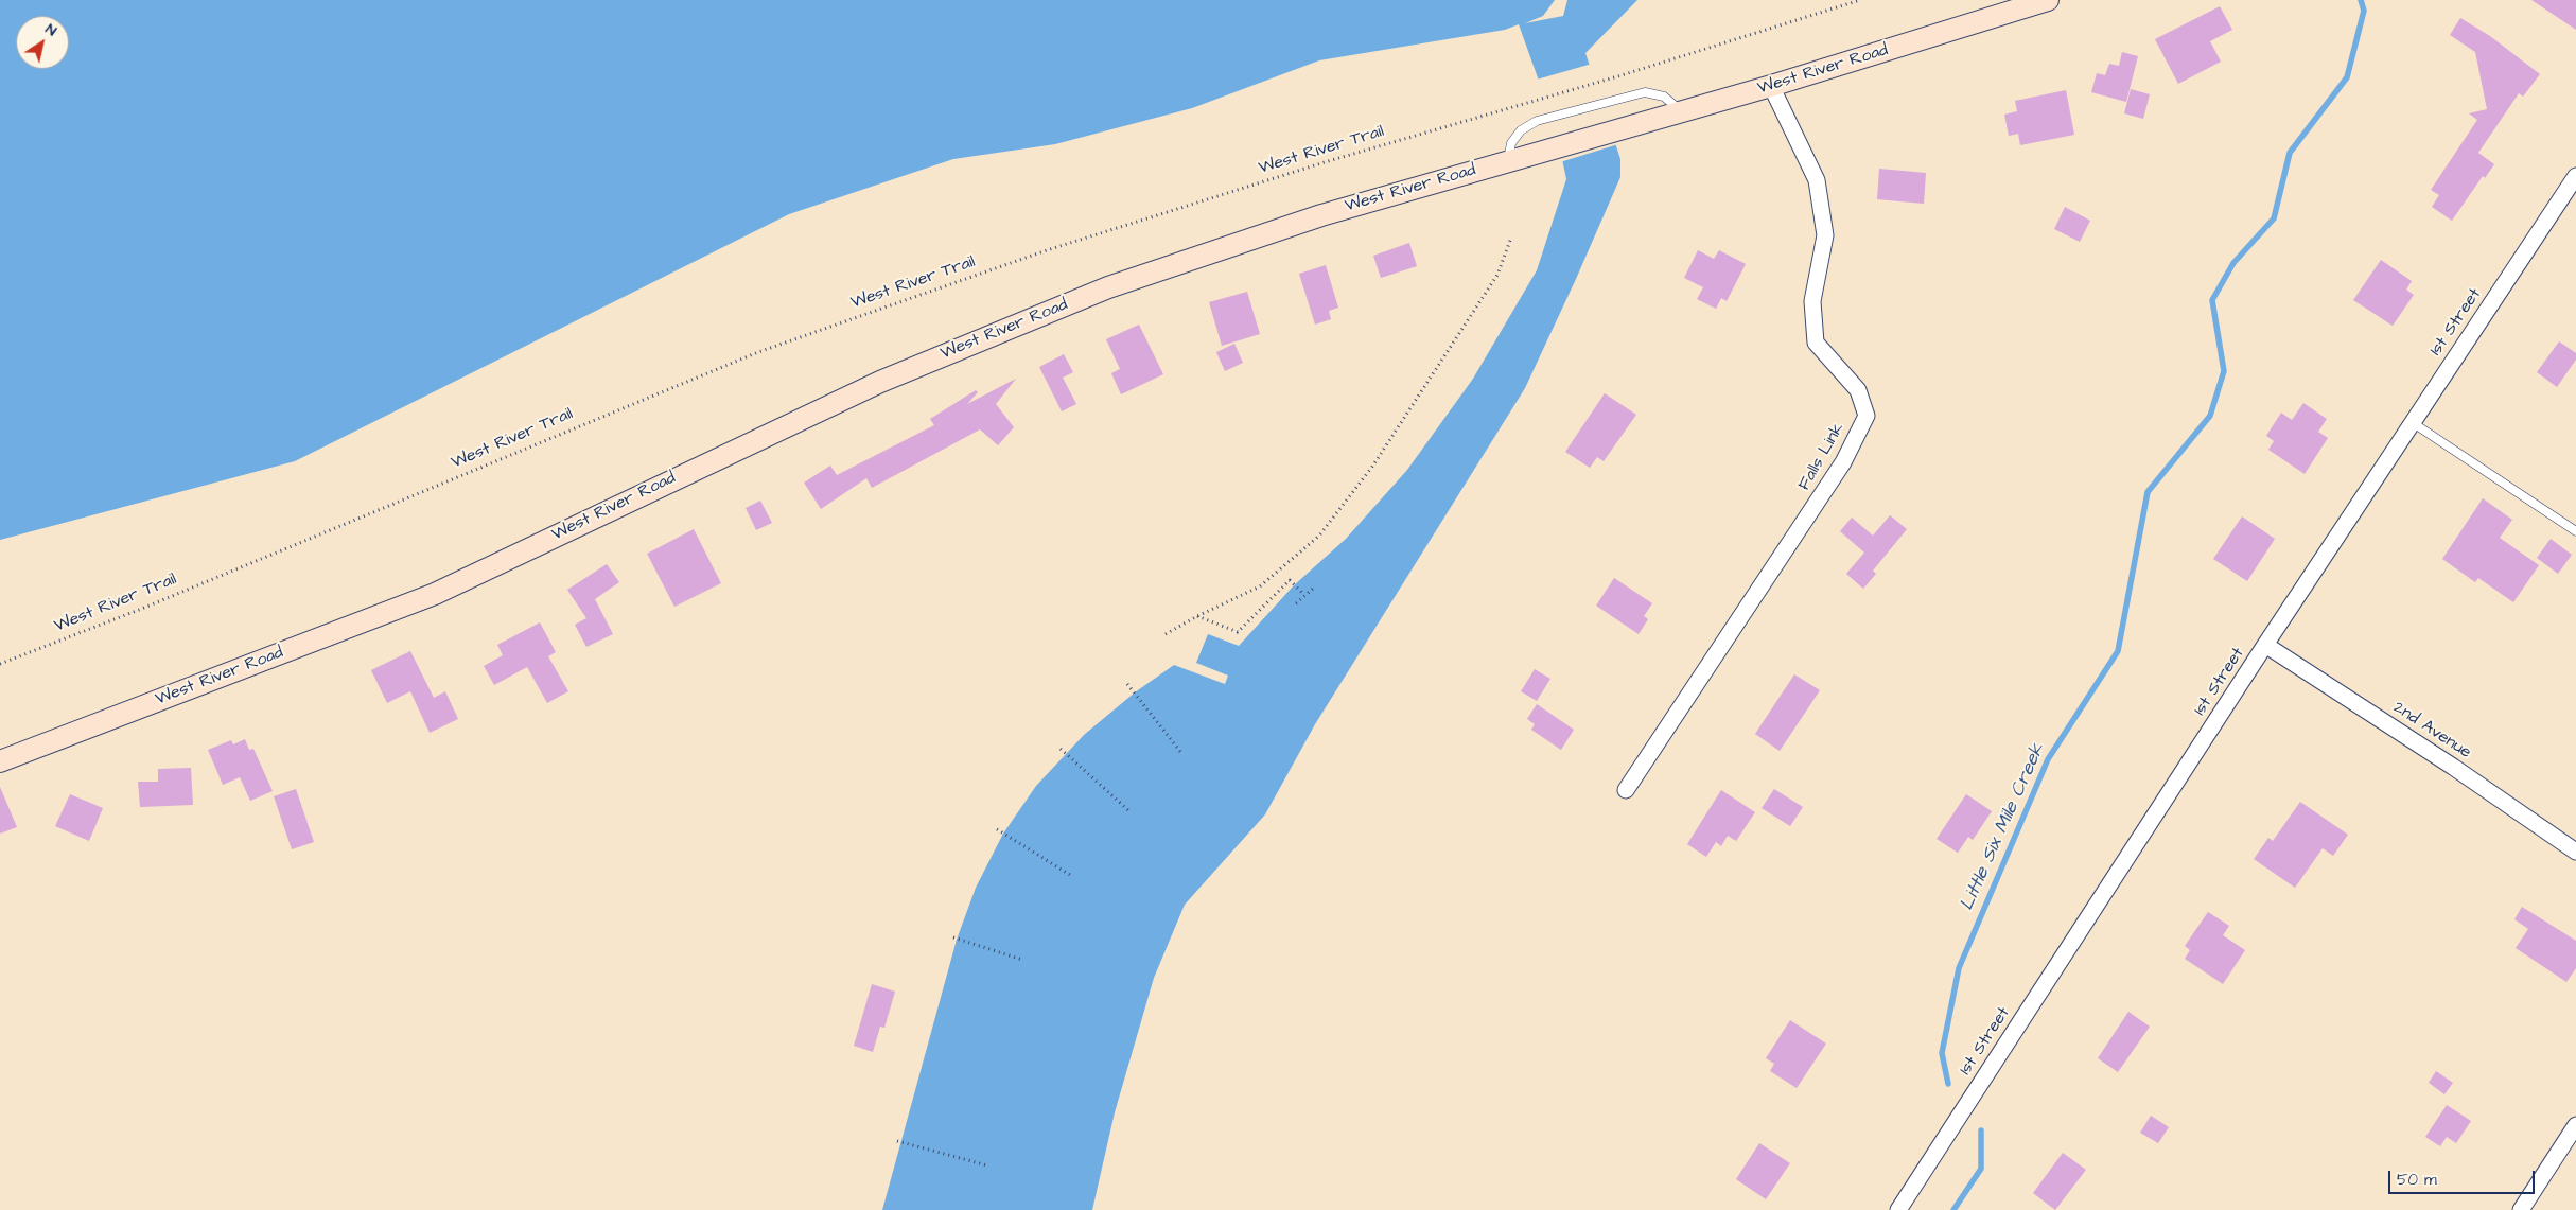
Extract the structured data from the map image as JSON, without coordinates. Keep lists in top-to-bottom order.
{
  "streets": {
    "main road": ["West River Road"],
    "street": ["1st Street", "Falls Link", "2nd Avenue"],
    "path": ["West River Trail"]
  },
  "crossings": [
    ["West River Road", "Falls Link"],
    ["1st Street", "2nd Avenue"]
  ],
  "water": ["Little Six Mile Creek"],
  "scale_bar": "50 m",
  "north": "top right"
}
